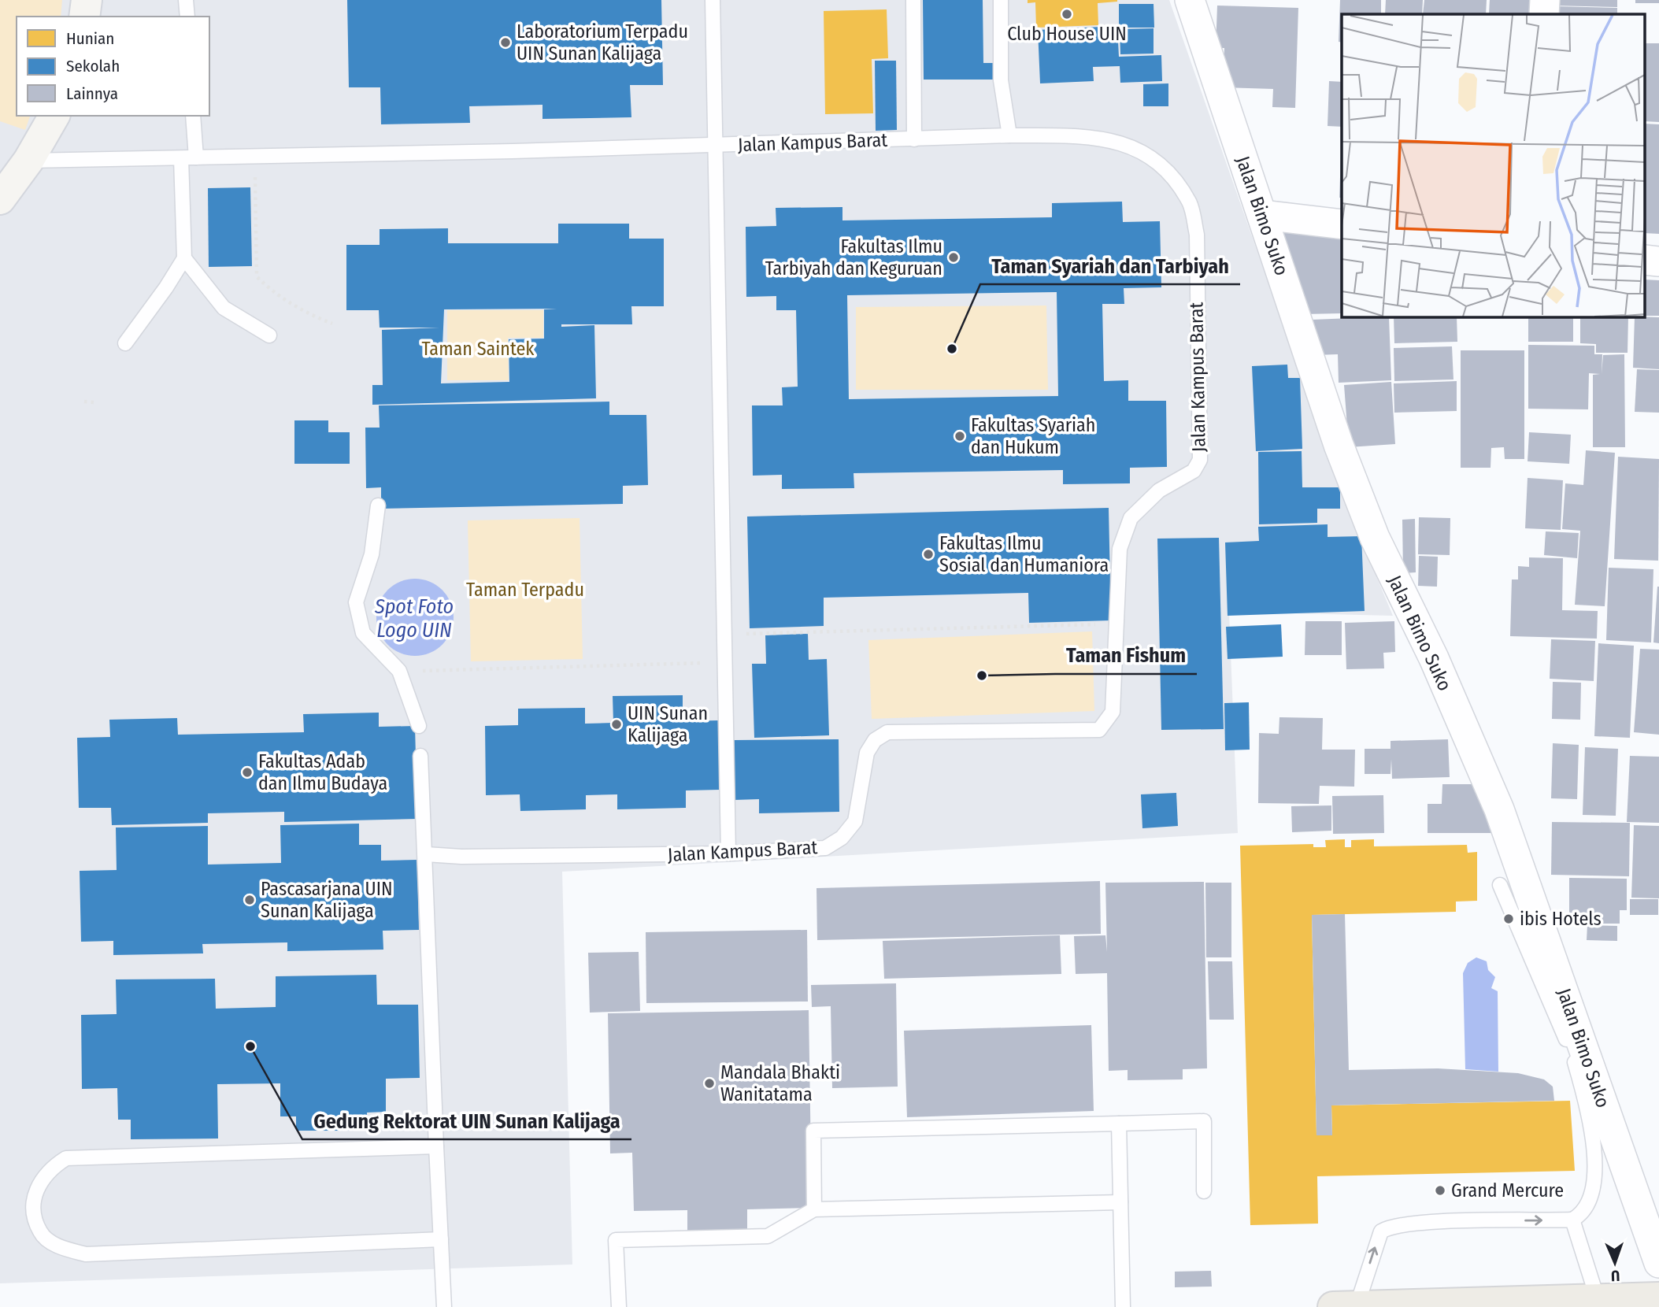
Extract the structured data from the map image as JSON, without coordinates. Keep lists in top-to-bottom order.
{
  "streets": {
    "street": ["Jalan Bimo Suko"],
    "lane": ["Jalan Kampus Barat"]
  },
  "water": ["Spot Foto Logo UIN"],
  "parks": ["Taman Saintek", "Taman Terpadu"],
  "places": [
    "Club House UIN",
    "Laboratorium Terpadu UIN Sunan Kalijaga",
    "Fakultas Ilmu Tarbiyah dan Keguruan",
    "Taman Syariah dan Tarbiyah",
    "Fakultas Syariah dan Hukum",
    "Fakultas Ilmu Sosial dan Humaniora",
    "Taman Fishum",
    "UIN Sunan Kalijaga",
    "Fakultas Adab dan Ilmu Budaya",
    "Pascasarjana UIN Sunan Kalijaga",
    "ibis Hotels",
    "Gedung Rektorat UIN Sunan Kalijaga",
    "Mandala Bhakti Wanitatama",
    "Grand Mercure"
  ],
  "legend": ["Hunian", "Sekolah", "Lainnya"],
  "north": "bottom"
}
